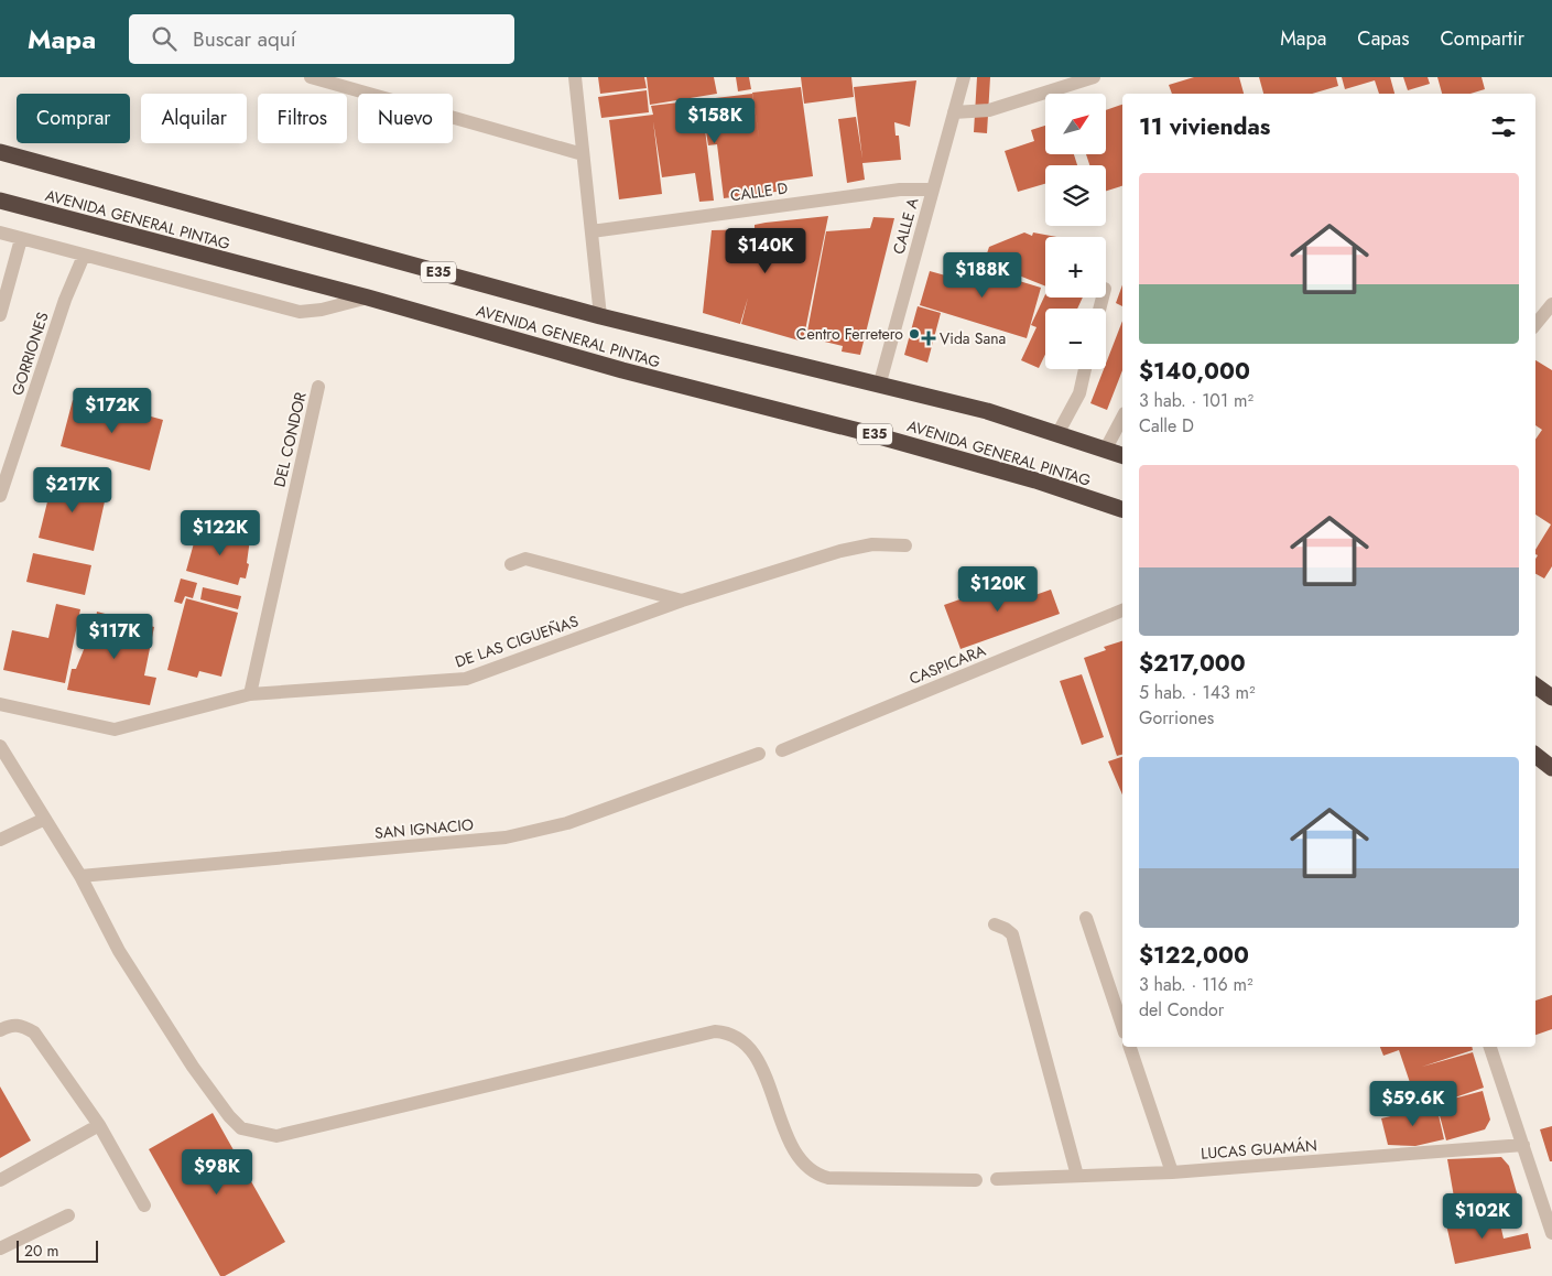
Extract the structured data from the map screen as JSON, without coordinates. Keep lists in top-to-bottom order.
{
  "streets": {
    "highway": ["AVENIDA GENERAL PINTAG", "E35"],
    "street": [
      "CALLE D",
      "CALLE A",
      "GORRIONES",
      "DEL CONDOR",
      "DE LAS CIGUEÑAS",
      "CASPICARA",
      "SAN IGNACIO",
      "LUCAS GUAMÁN"
    ]
  },
  "crossings": [
    ["CALLE D", "CALLE A"],
    ["AVENIDA GENERAL PINTAG", "CALLE A"],
    ["DEL CONDOR", "DE LAS CIGUEÑAS"]
  ],
  "places": {
    "other": ["Centro Ferretero"],
    "health": ["Vida Sana"]
  },
  "scale_bar": "20 m",
  "north": "top right",
  "page": {
    "header": "Mapa",
    "search": "Buscar aquí",
    "nav": ["Mapa", "Capas", "Compartir"],
    "map_buttons": ["+", "−"],
    "chip": [
      "Comprar",
      "Alquilar",
      "Filtros",
      "Nuevo"
    ],
    "heading": "11 viviendas",
    "price": [
      "$158K",
      "$140K",
      "$188K",
      "$172K",
      "$217K",
      "$122K",
      "$120K",
      "$117K",
      "$59.6K",
      "$98K",
      "$102K"
    ],
    "list": [
      {
        "name": "$140,000",
        "note": "3 hab. · 101 m² · Calle D"
      },
      {
        "name": "$217,000",
        "note": "5 hab. · 143 m² · Gorriones"
      },
      {
        "name": "$122,000",
        "note": "3 hab. · 116 m² · del Condor"
      }
    ],
    "scale": "20 m"
  }
}
